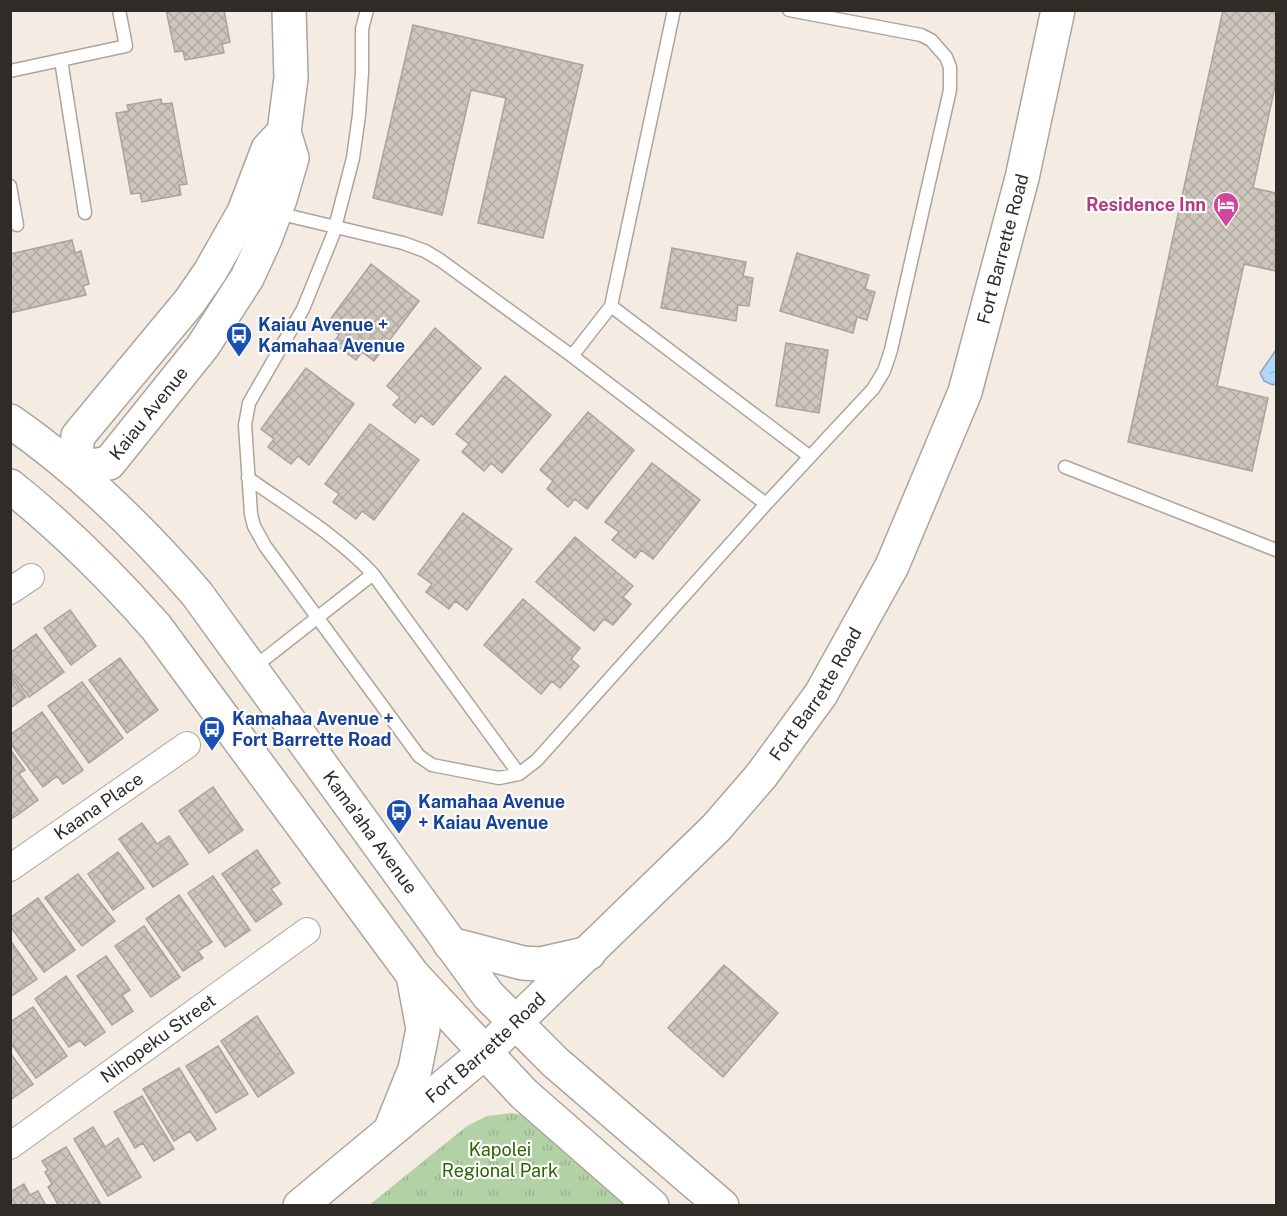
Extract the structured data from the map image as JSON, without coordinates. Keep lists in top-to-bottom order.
{
  "streets": {
    "street": [
      "Fort Barrette Road",
      "Kaana Place",
      "Kama'aha Avenue",
      "Nihopeku Street"
    ]
  },
  "crossings": [
    ["Fort Barrette Road", "Kama'aha Avenue"]
  ],
  "parks": ["Kapolei Regional Park"],
  "places": {
    "hotel": ["Residence Inn"],
    "bus stop": ["Kaiau Avenue + Kamahaa Avenue", "Kamahaa Avenue + Fort Barrette Road", "Kamahaa Avenue + Kaiau Avenue"]
  }
}
